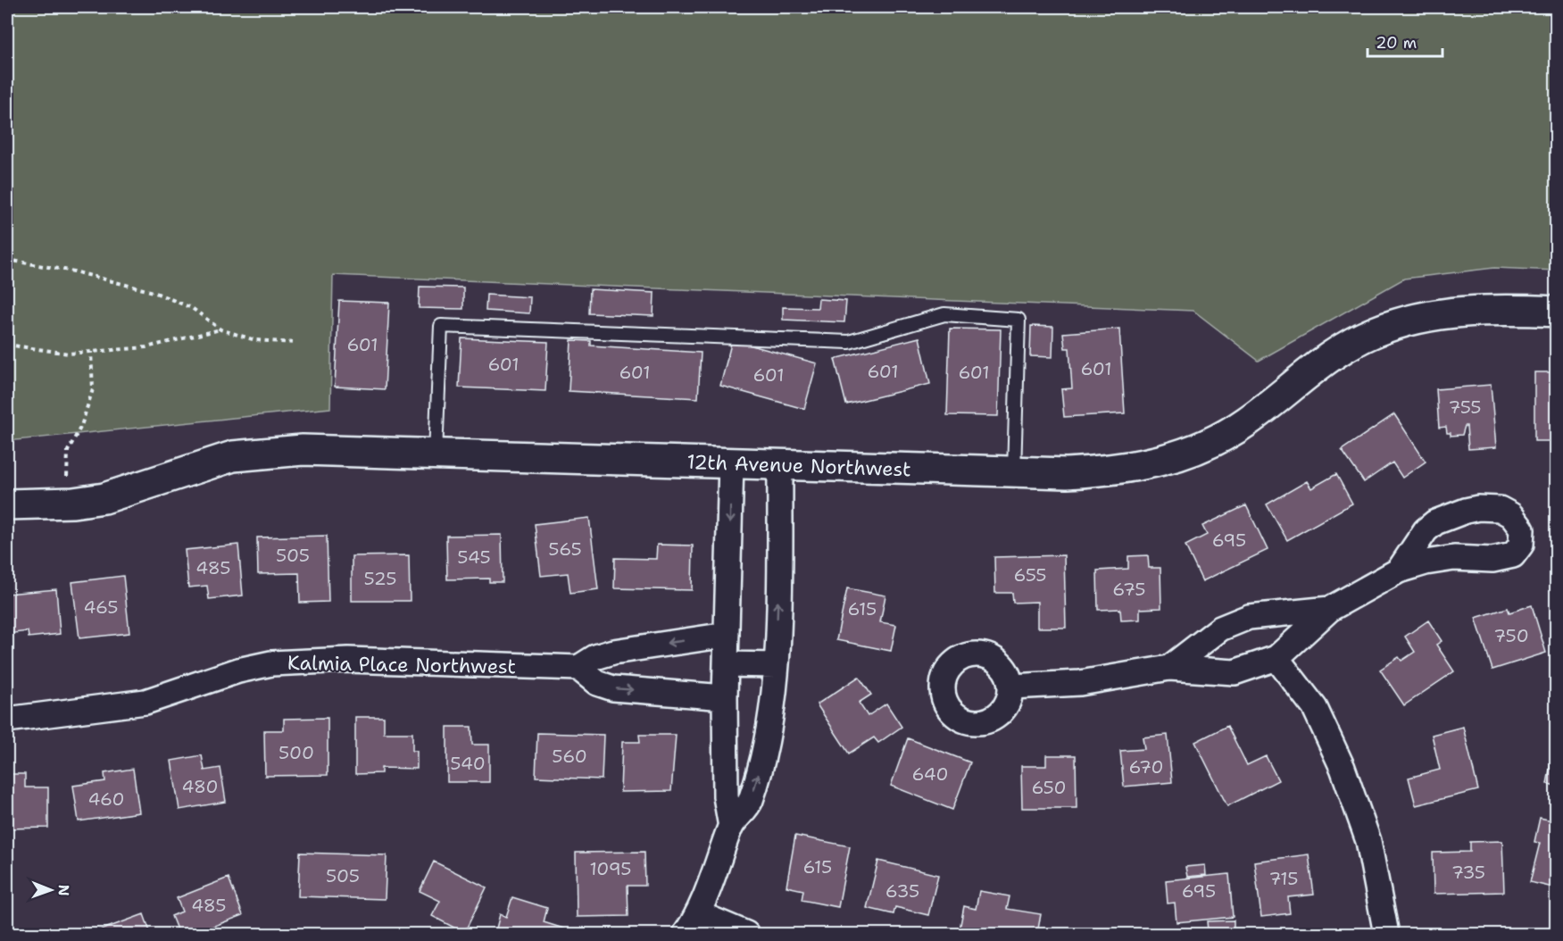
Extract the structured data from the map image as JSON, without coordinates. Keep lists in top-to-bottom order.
{
  "streets": {
    "street": ["12th Avenue Northwest", "Kalmia Place Northwest"]
  },
  "house_numbers": [
    "601",
    "601",
    "601",
    "601",
    "601",
    "601",
    "601",
    "755",
    "695",
    "565",
    "505",
    "545",
    "485",
    "655",
    "525",
    "675",
    "465",
    "615",
    "750",
    "500",
    "560",
    "540",
    "670",
    "640",
    "480",
    "650",
    "460",
    "615",
    "1095",
    "735",
    "505",
    "715",
    "635",
    "695",
    "485"
  ],
  "scale_bar": "20 m",
  "north": "right"
}
